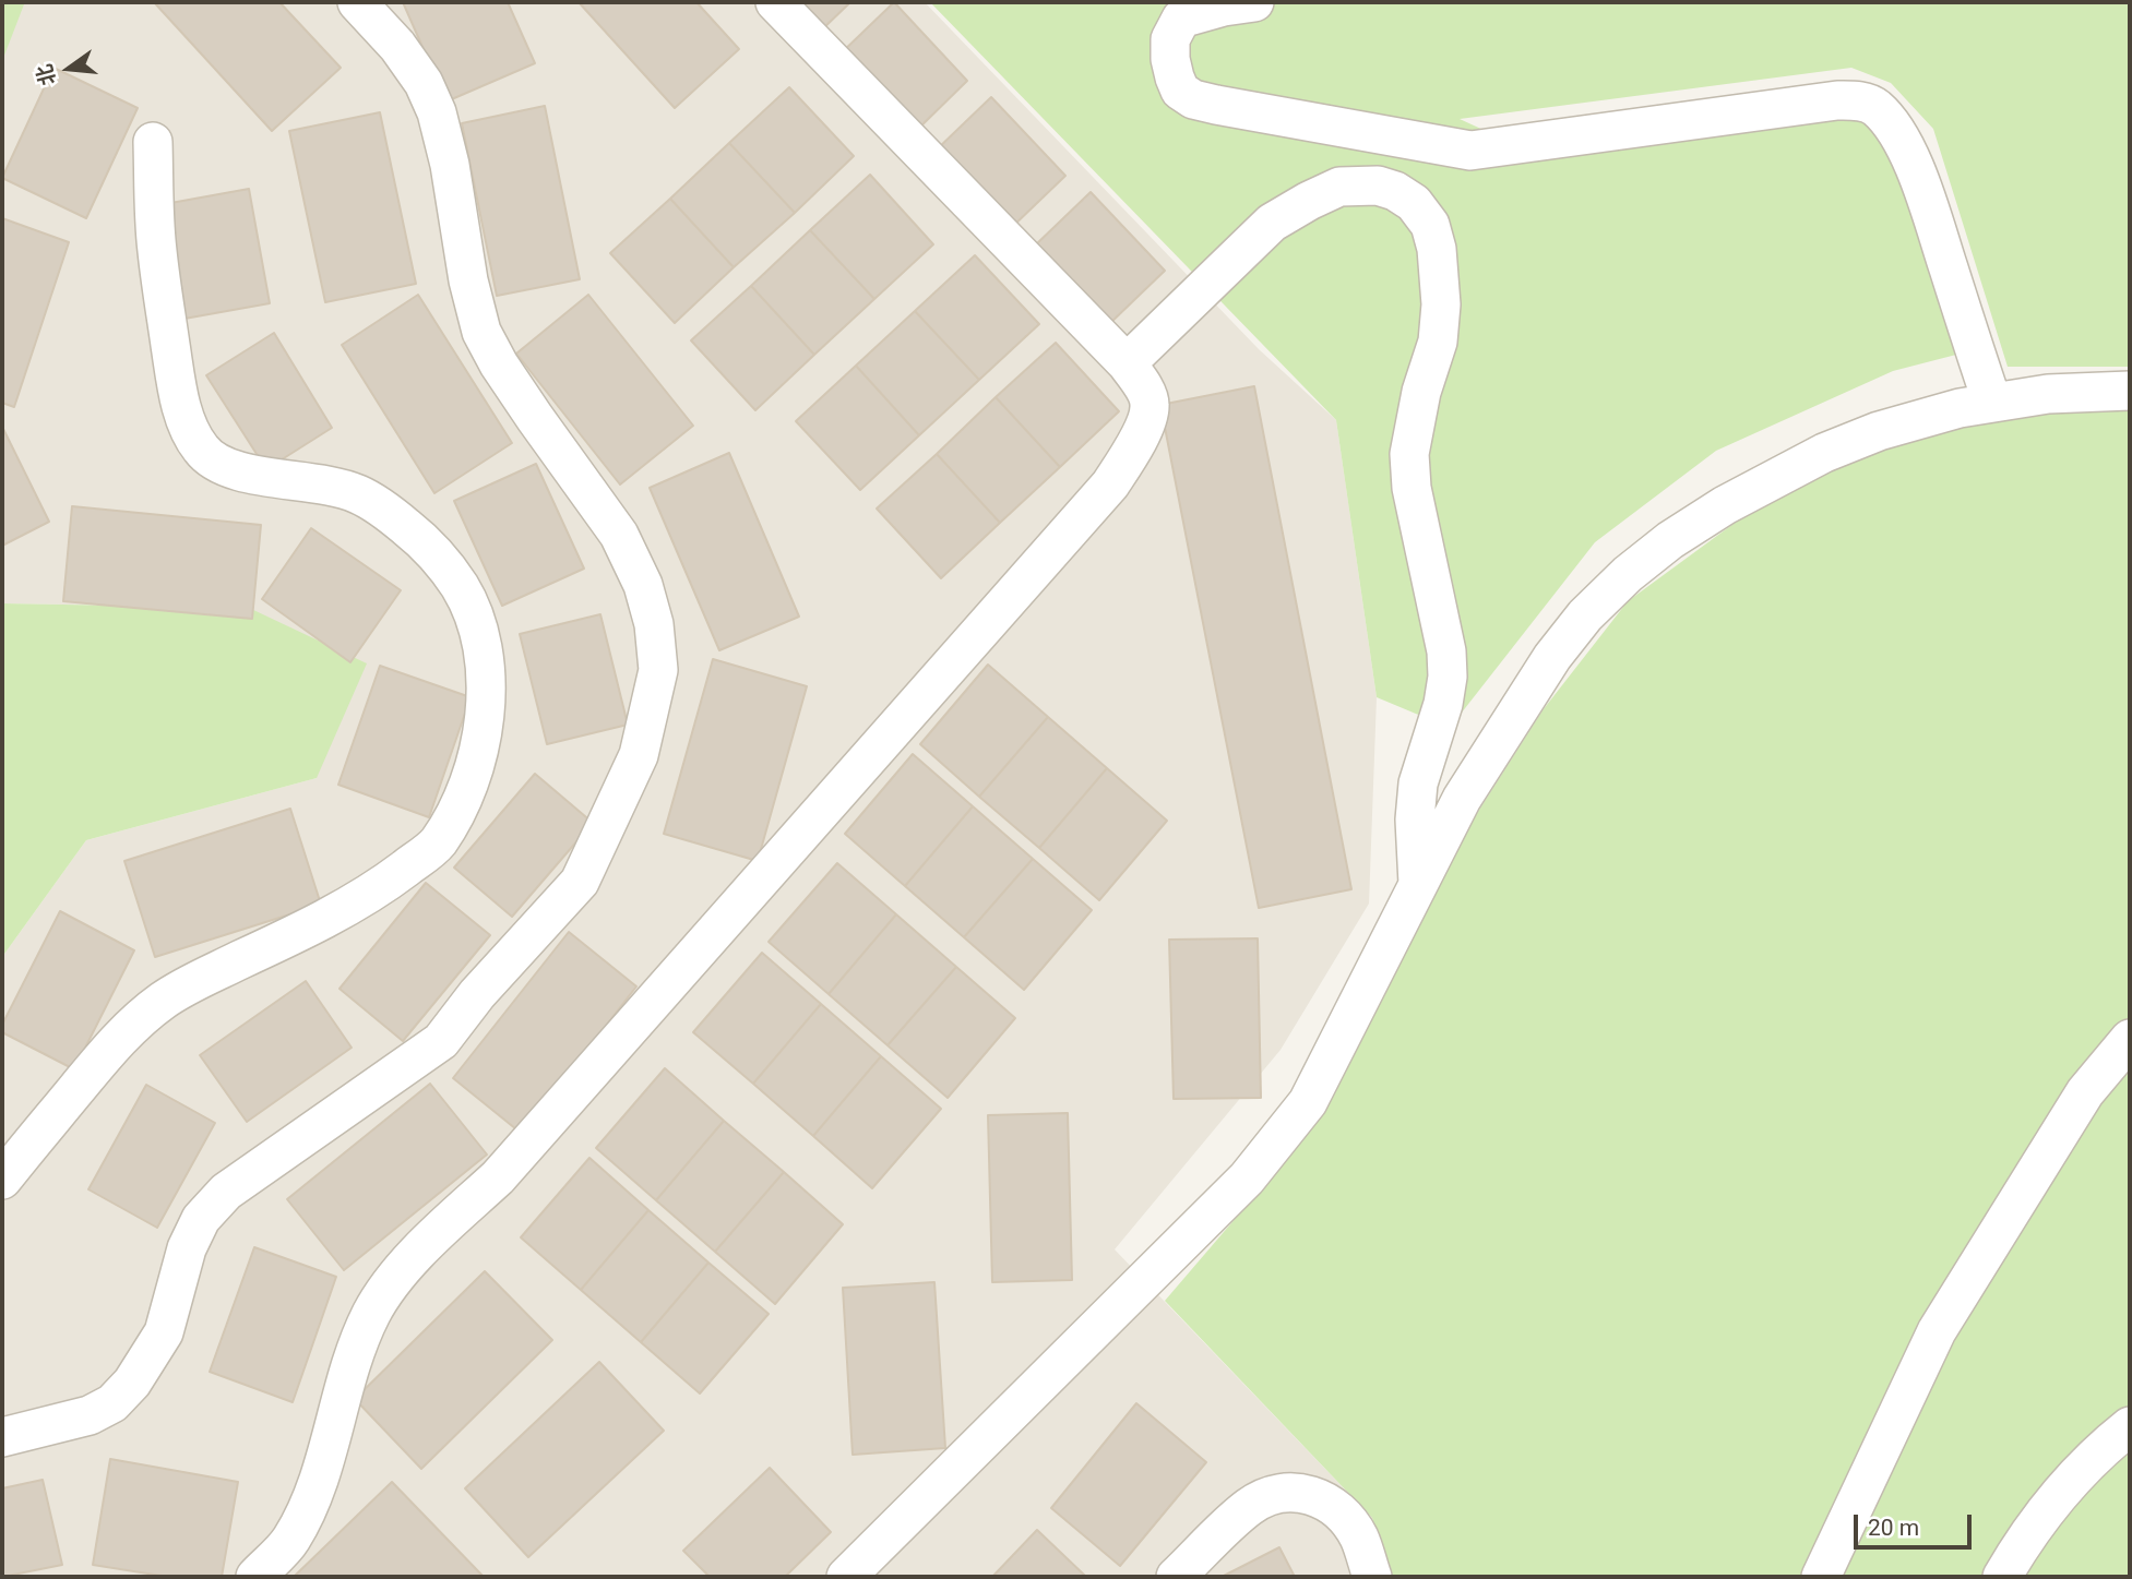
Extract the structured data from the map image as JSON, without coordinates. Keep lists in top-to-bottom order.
{
  "scale_bar": "20 m",
  "north": "left"
}
